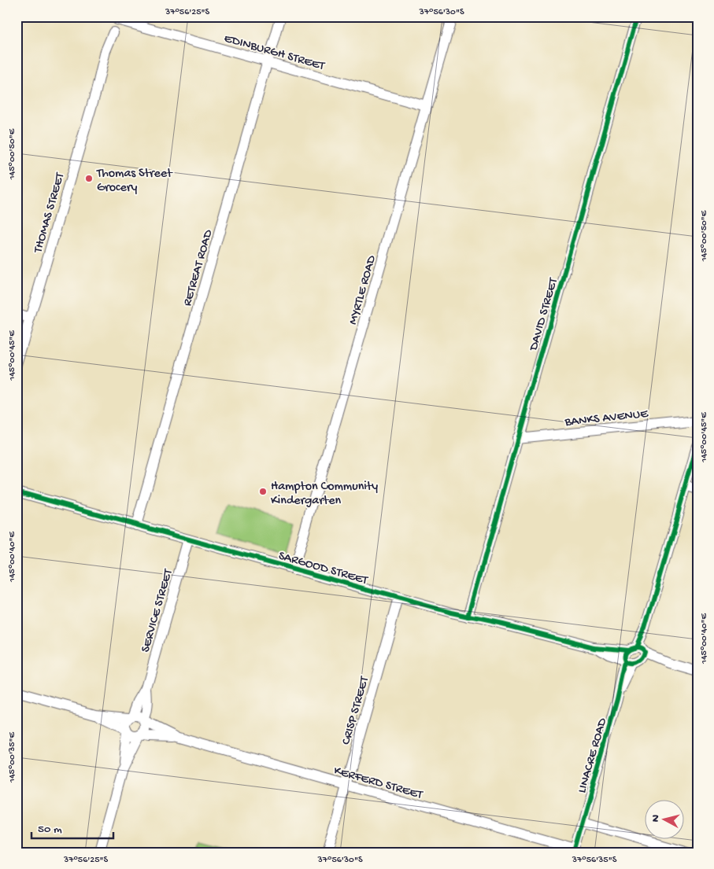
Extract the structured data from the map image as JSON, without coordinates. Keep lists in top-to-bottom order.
{
  "streets": {
    "street": [
      "EDINBURGH STREET",
      "THOMAS STREET",
      "RETREAT ROAD",
      "MYRTLE ROAD",
      "DAVID STREET",
      "BANKS AVENUE",
      "SARGOOD STREET",
      "SERVICE STREET",
      "CRISP STREET",
      "LINACRE ROAD",
      "KERFERD STREET"
    ]
  },
  "crossings": [
    ["EDINBURGH STREET", "THOMAS STREET"],
    ["EDINBURGH STREET", "RETREAT ROAD"],
    ["EDINBURGH STREET", "MYRTLE ROAD"],
    ["RETREAT ROAD", "SARGOOD STREET"],
    ["MYRTLE ROAD", "SARGOOD STREET"],
    ["DAVID STREET", "BANKS AVENUE"],
    ["DAVID STREET", "SARGOOD STREET"],
    ["SARGOOD STREET", "SERVICE STREET"],
    ["SARGOOD STREET", "CRISP STREET"],
    ["SARGOOD STREET", "LINACRE ROAD"],
    ["SERVICE STREET", "KERFERD STREET"],
    ["CRISP STREET", "KERFERD STREET"],
    ["LINACRE ROAD", "KERFERD STREET"]
  ],
  "places": ["Thomas Street Grocery", "Hampton Community Kindergarten"],
  "scale_bar": "50 m",
  "north": "left",
  "coordinates": [
    "37°56'25\"S",
    "37°56'30\"S",
    "145°00'50\"E",
    "145°00'45\"E",
    "145°00'40\"E",
    "145°00'35\"E",
    "37°56'35\"S"
  ]
}
